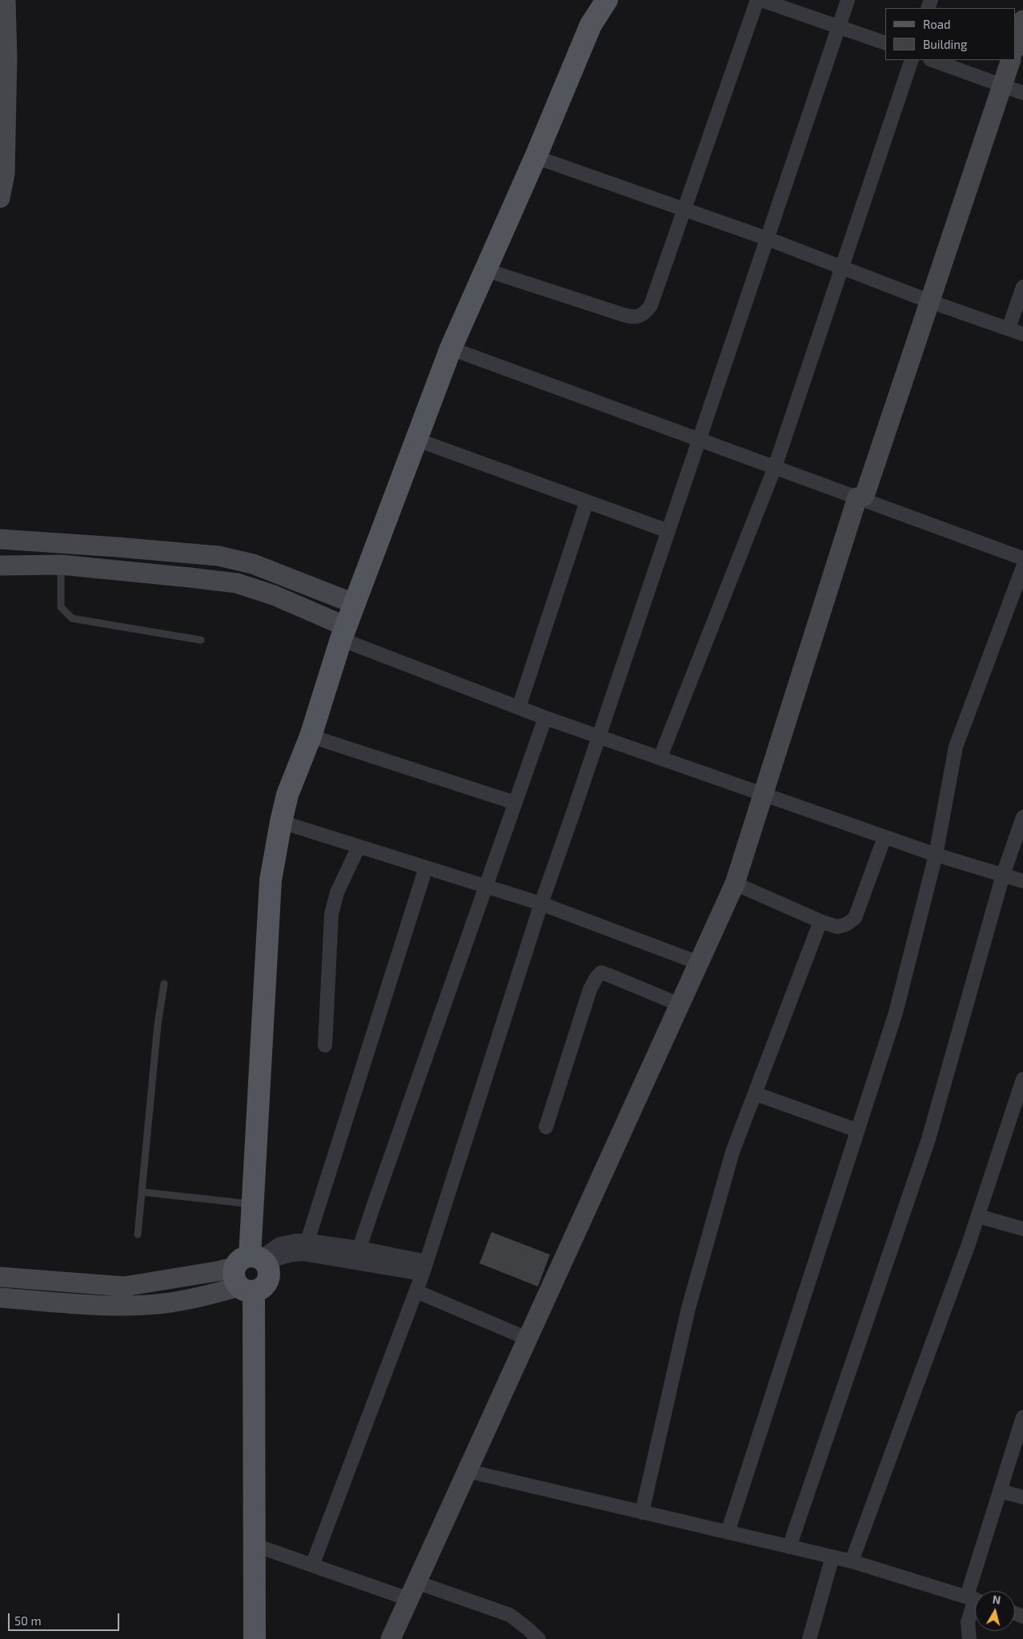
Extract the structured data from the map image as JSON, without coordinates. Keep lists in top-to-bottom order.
{
  "legend": ["Road", "Building"],
  "scale_bar": "50 m",
  "north": "top"
}
